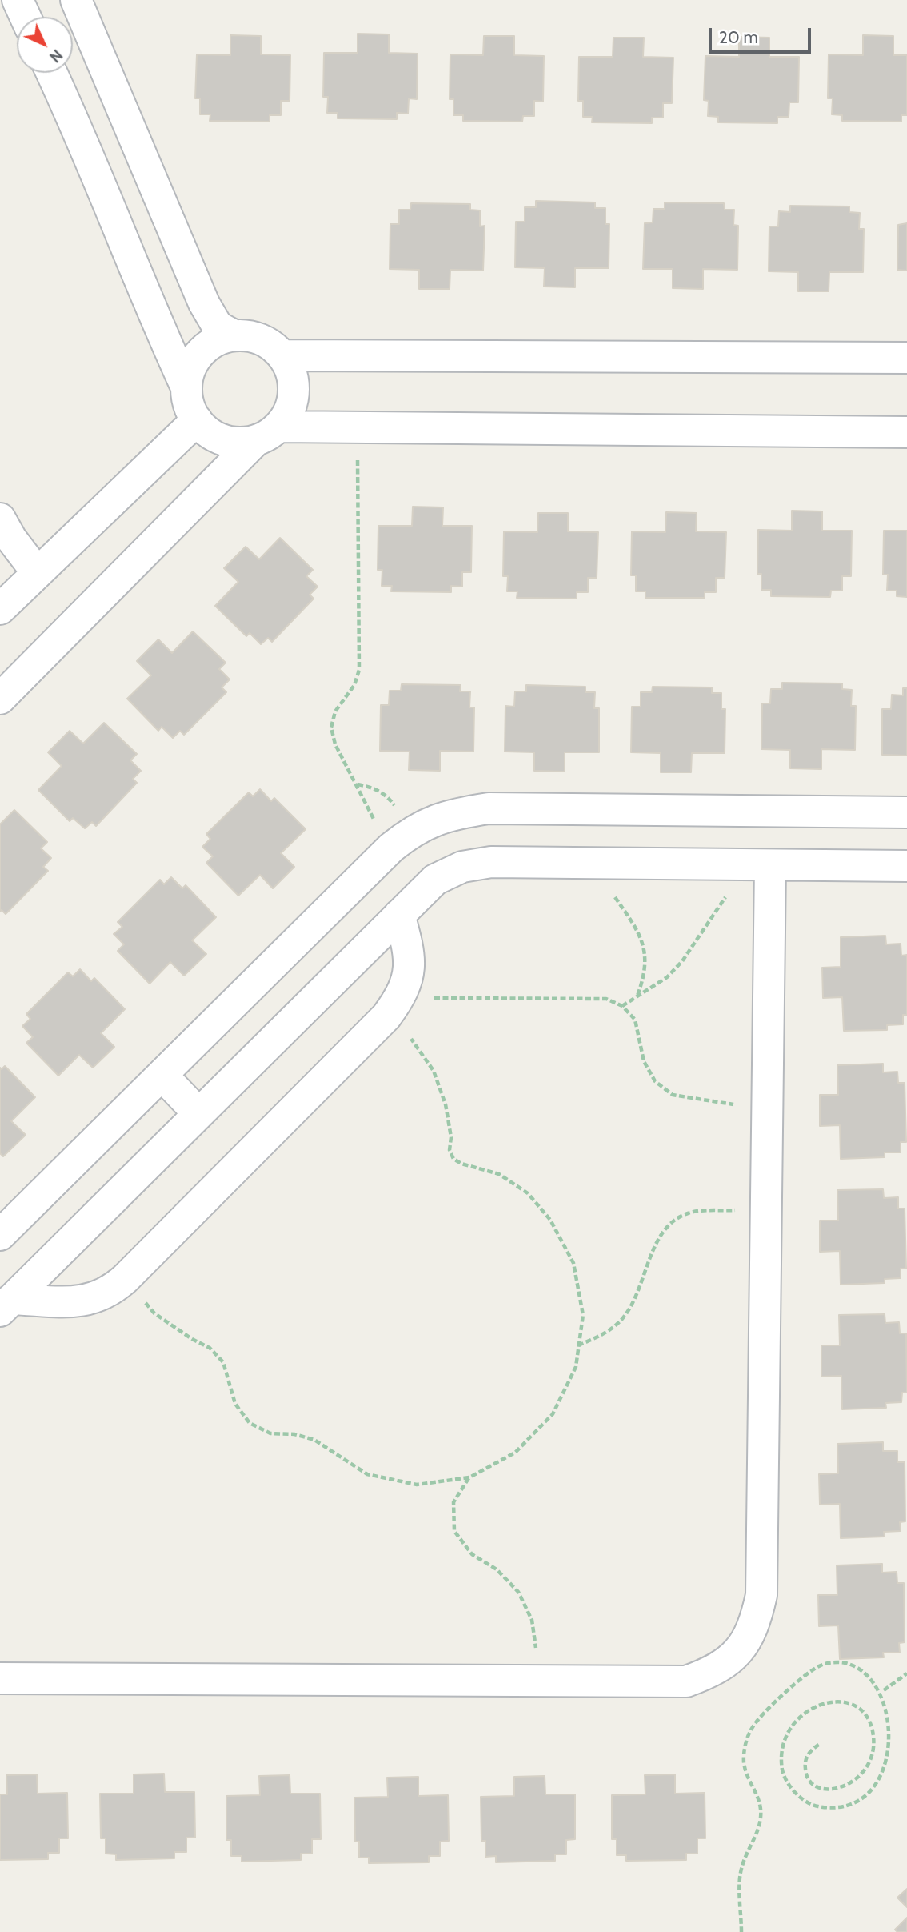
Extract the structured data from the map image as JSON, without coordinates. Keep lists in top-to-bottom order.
{
  "scale_bar": "20 m",
  "north": "bottom right"
}
